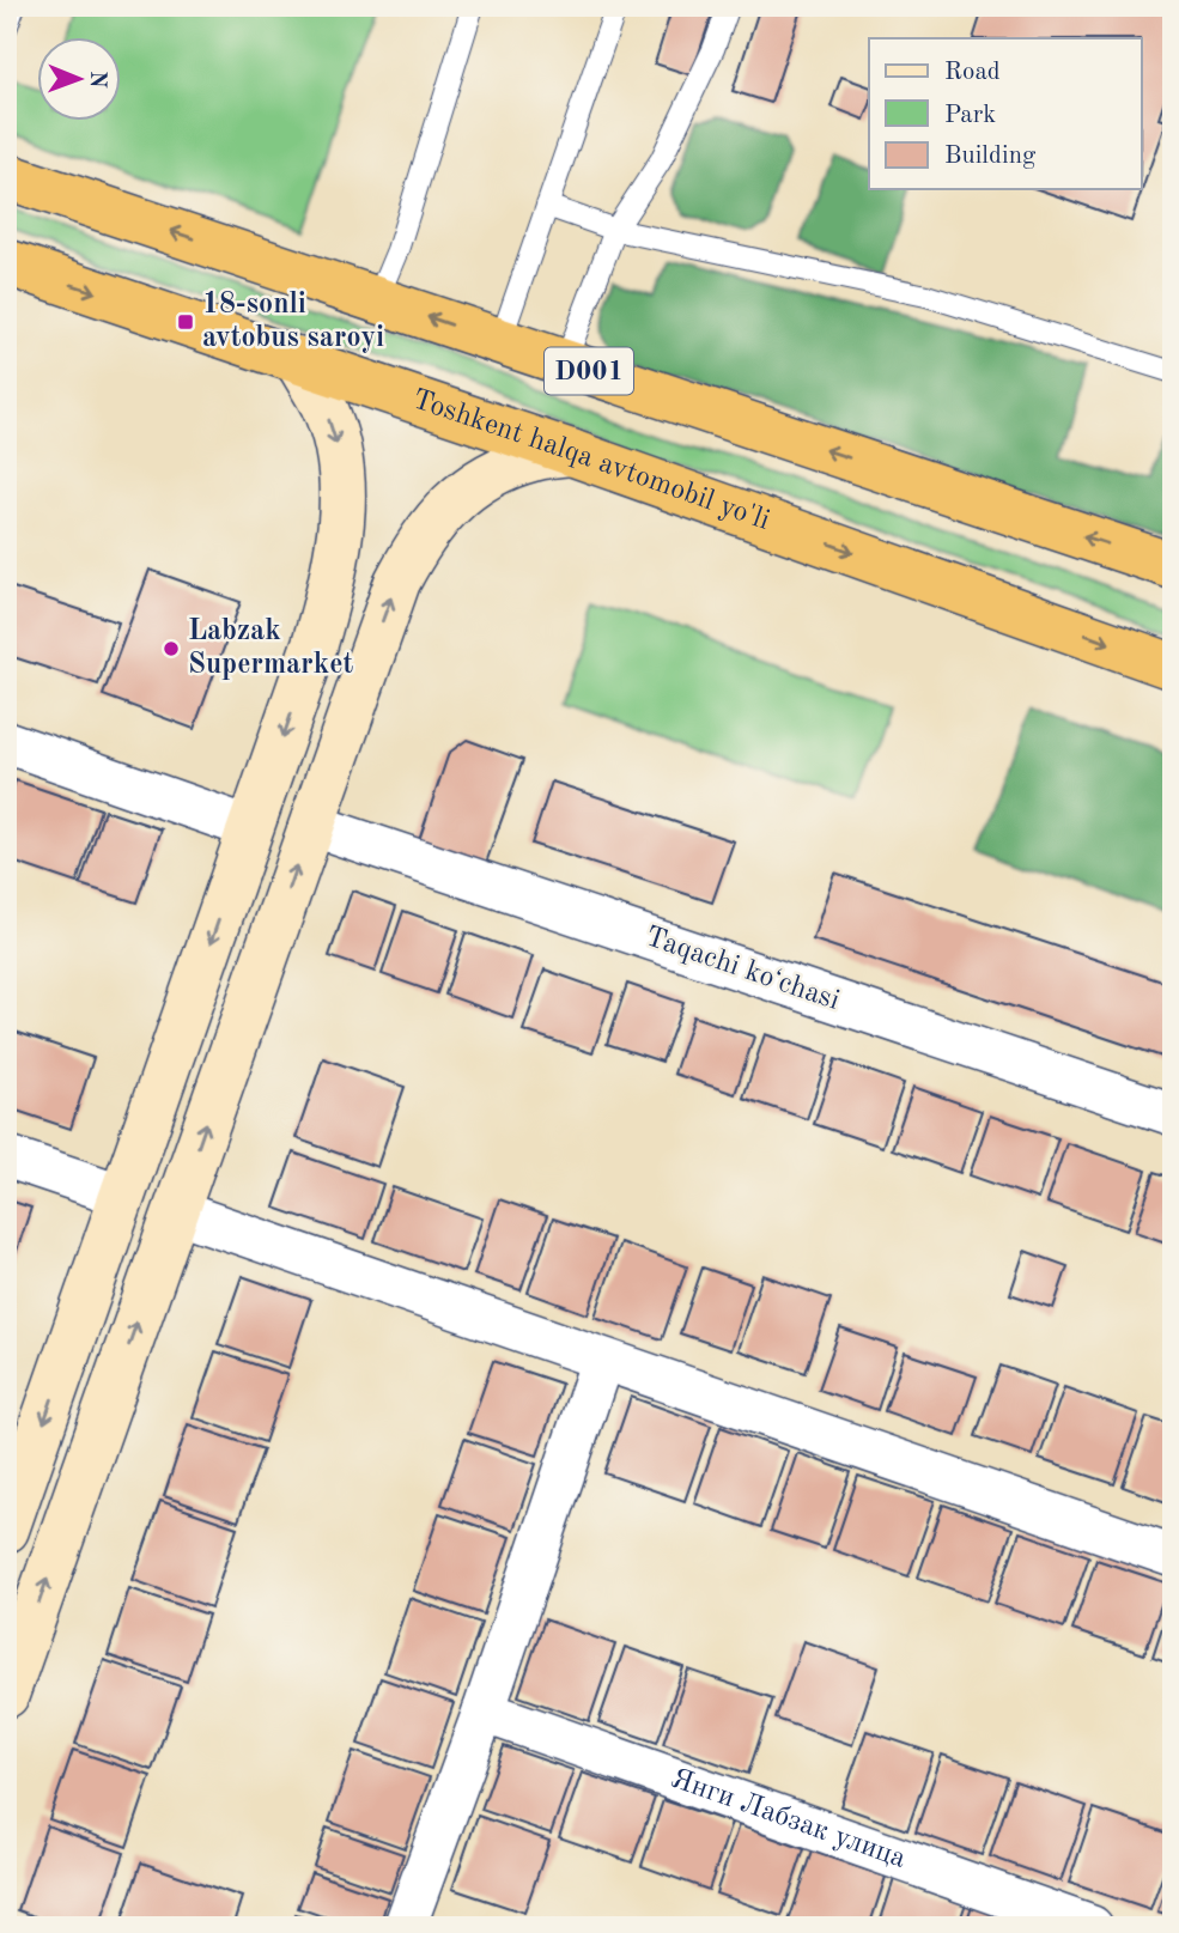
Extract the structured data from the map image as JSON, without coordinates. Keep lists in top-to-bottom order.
{
  "streets": {
    "highway": ["D001", "Toshkent halqa avtomobil yo'li"],
    "street": ["Taqachi koʻchasi", "Янги Лабзак улица"]
  },
  "places": {
    "transit": ["18-sonli avtobus saroyi"],
    "other": ["Labzak Supermarket"]
  },
  "legend": ["Road", "Park", "Building"],
  "north": "right"
}
